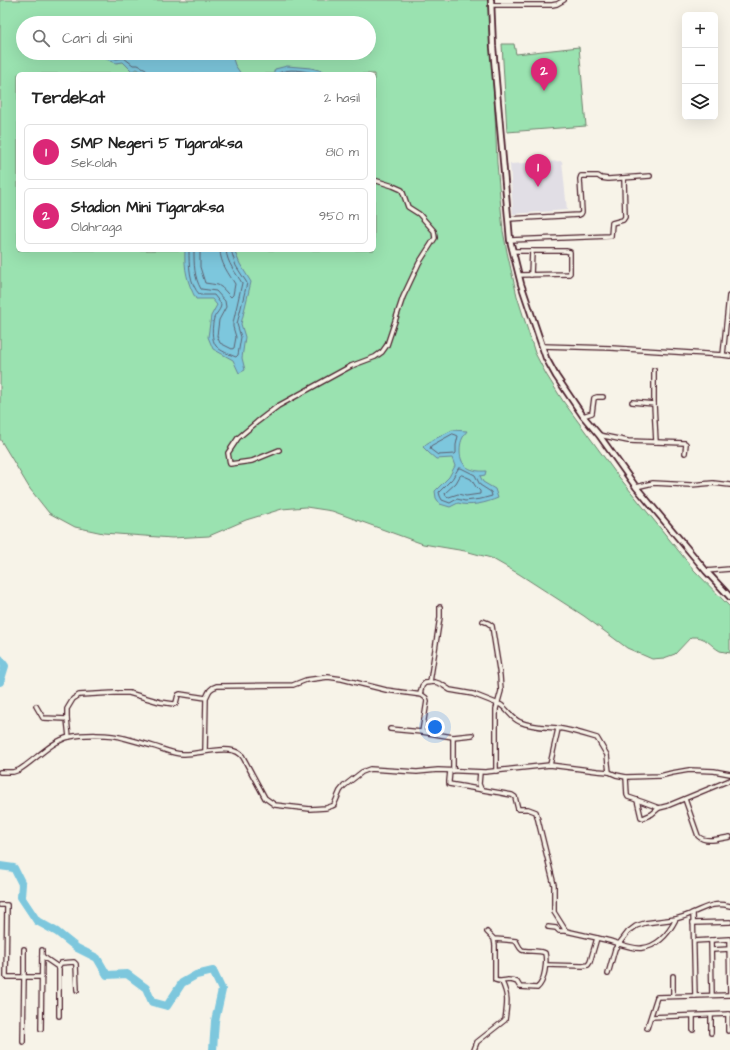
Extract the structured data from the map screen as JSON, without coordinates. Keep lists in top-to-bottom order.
{
  "page": {
    "map_buttons": ["+", "−"],
    "search": "Cari di sini",
    "pins": ["2", "1"],
    "heading": ["Terdekat", "2 hasil"],
    "list": [
      {
        "mark": "1",
        "name": "SMP Negeri 5 Tigaraksa",
        "note": "Sekolah",
        "value": "810 m"
      },
      {
        "mark": "2",
        "name": "Stadion Mini Tigaraksa",
        "note": "Olahraga",
        "value": "950 m"
      }
    ]
  }
}
